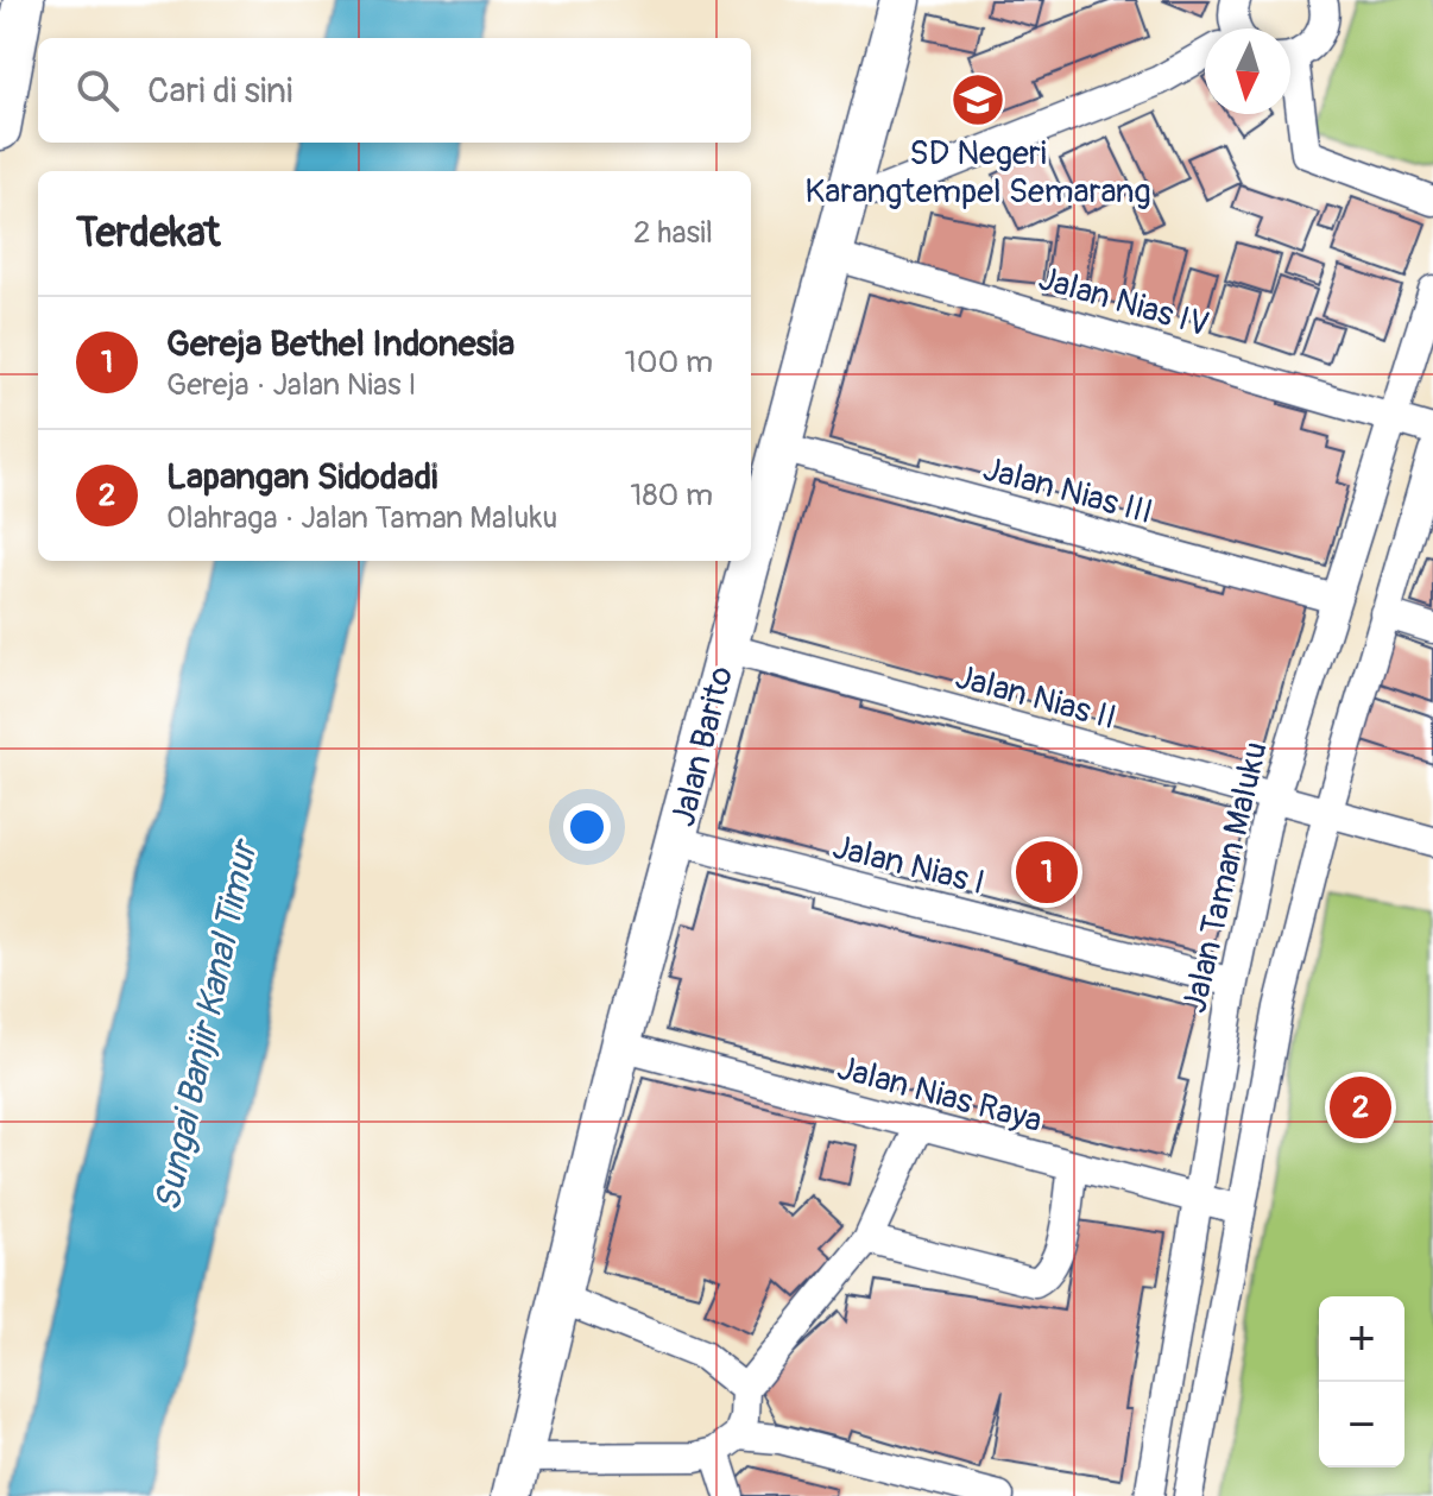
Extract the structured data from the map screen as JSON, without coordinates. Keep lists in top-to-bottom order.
{
  "streets": {
    "street": [
      "Jalan Nias IV",
      "Jalan Nias III",
      "Jalan Nias II",
      "Jalan Barito",
      "Jalan Nias I",
      "Jalan Taman Maluku",
      "Jalan Nias Raya"
    ]
  },
  "crossings": [
    ["Jalan Nias IV", "Jalan Barito"],
    ["Jalan Nias IV", "Jalan Taman Maluku"],
    ["Jalan Nias III", "Jalan Barito"],
    ["Jalan Nias III", "Jalan Taman Maluku"],
    ["Jalan Nias II", "Jalan Barito"],
    ["Jalan Nias II", "Jalan Taman Maluku"],
    ["Jalan Barito", "Jalan Nias I"],
    ["Jalan Barito", "Jalan Nias Raya"],
    ["Jalan Nias I", "Jalan Taman Maluku"],
    ["Jalan Taman Maluku", "Jalan Nias Raya"]
  ],
  "water": ["Sungai Banjir Kanal Timur"],
  "places": {
    "school or university": ["SD Negeri Karangtempel Semarang"]
  },
  "north": "bottom",
  "page": {
    "search": "Cari di sini",
    "heading": ["Terdekat", "2 hasil"],
    "list": [
      {
        "mark": "1",
        "name": "Gereja Bethel Indonesia",
        "note": "Gereja · Jalan Nias I",
        "value": "100 m"
      },
      {
        "mark": "2",
        "name": "Lapangan Sidodadi",
        "note": "Olahraga · Jalan Taman Maluku",
        "value": "180 m"
      }
    ],
    "pins": ["1", "2"],
    "map_buttons": ["+", "−"]
  }
}
